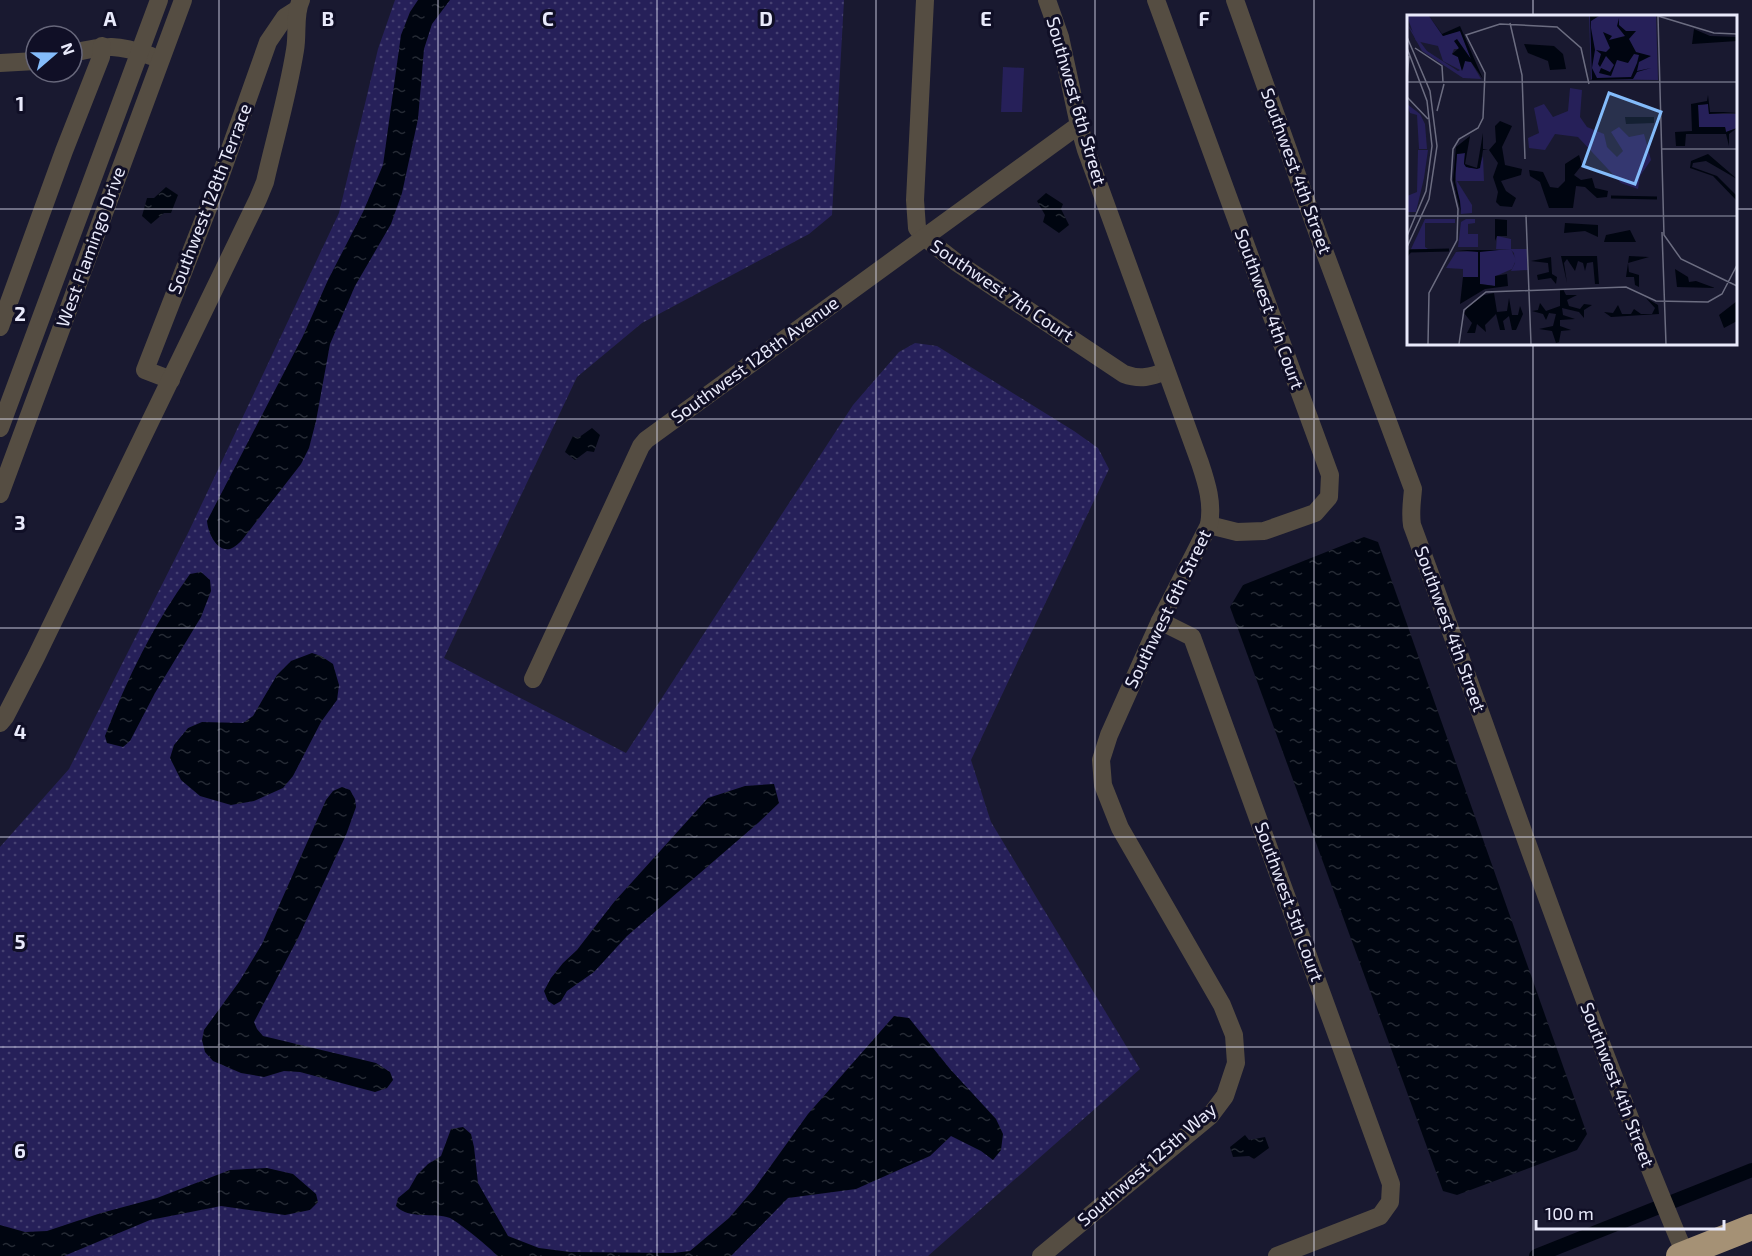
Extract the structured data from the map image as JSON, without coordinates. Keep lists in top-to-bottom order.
{
  "streets": {
    "street": [
      "Southwest 6th Street",
      "Southwest 4th Street",
      "Southwest 128th Terrace",
      "West Flamingo Drive",
      "Southwest 7th Court",
      "Southwest 4th Court",
      "Southwest 128th Avenue",
      "Southwest 5th Court",
      "Southwest 125th Way"
    ]
  },
  "crossings": [
    ["Southwest 6th Street", "Southwest 7th Court"],
    ["Southwest 6th Street", "Southwest 4th Court"],
    ["Southwest 6th Street", "Southwest 128th Avenue"],
    ["Southwest 6th Street", "Southwest 5th Court"],
    ["Southwest 6th Street", "Southwest 125th Way"],
    ["Southwest 7th Court", "Southwest 128th Avenue"]
  ],
  "scale_bar": "100 m",
  "north": "right",
  "grid": {
    "columns": [
      "A",
      "B",
      "C",
      "D",
      "E",
      "F"
    ],
    "rows": [
      "1",
      "2",
      "3",
      "4",
      "5",
      "6"
    ]
  }
}
